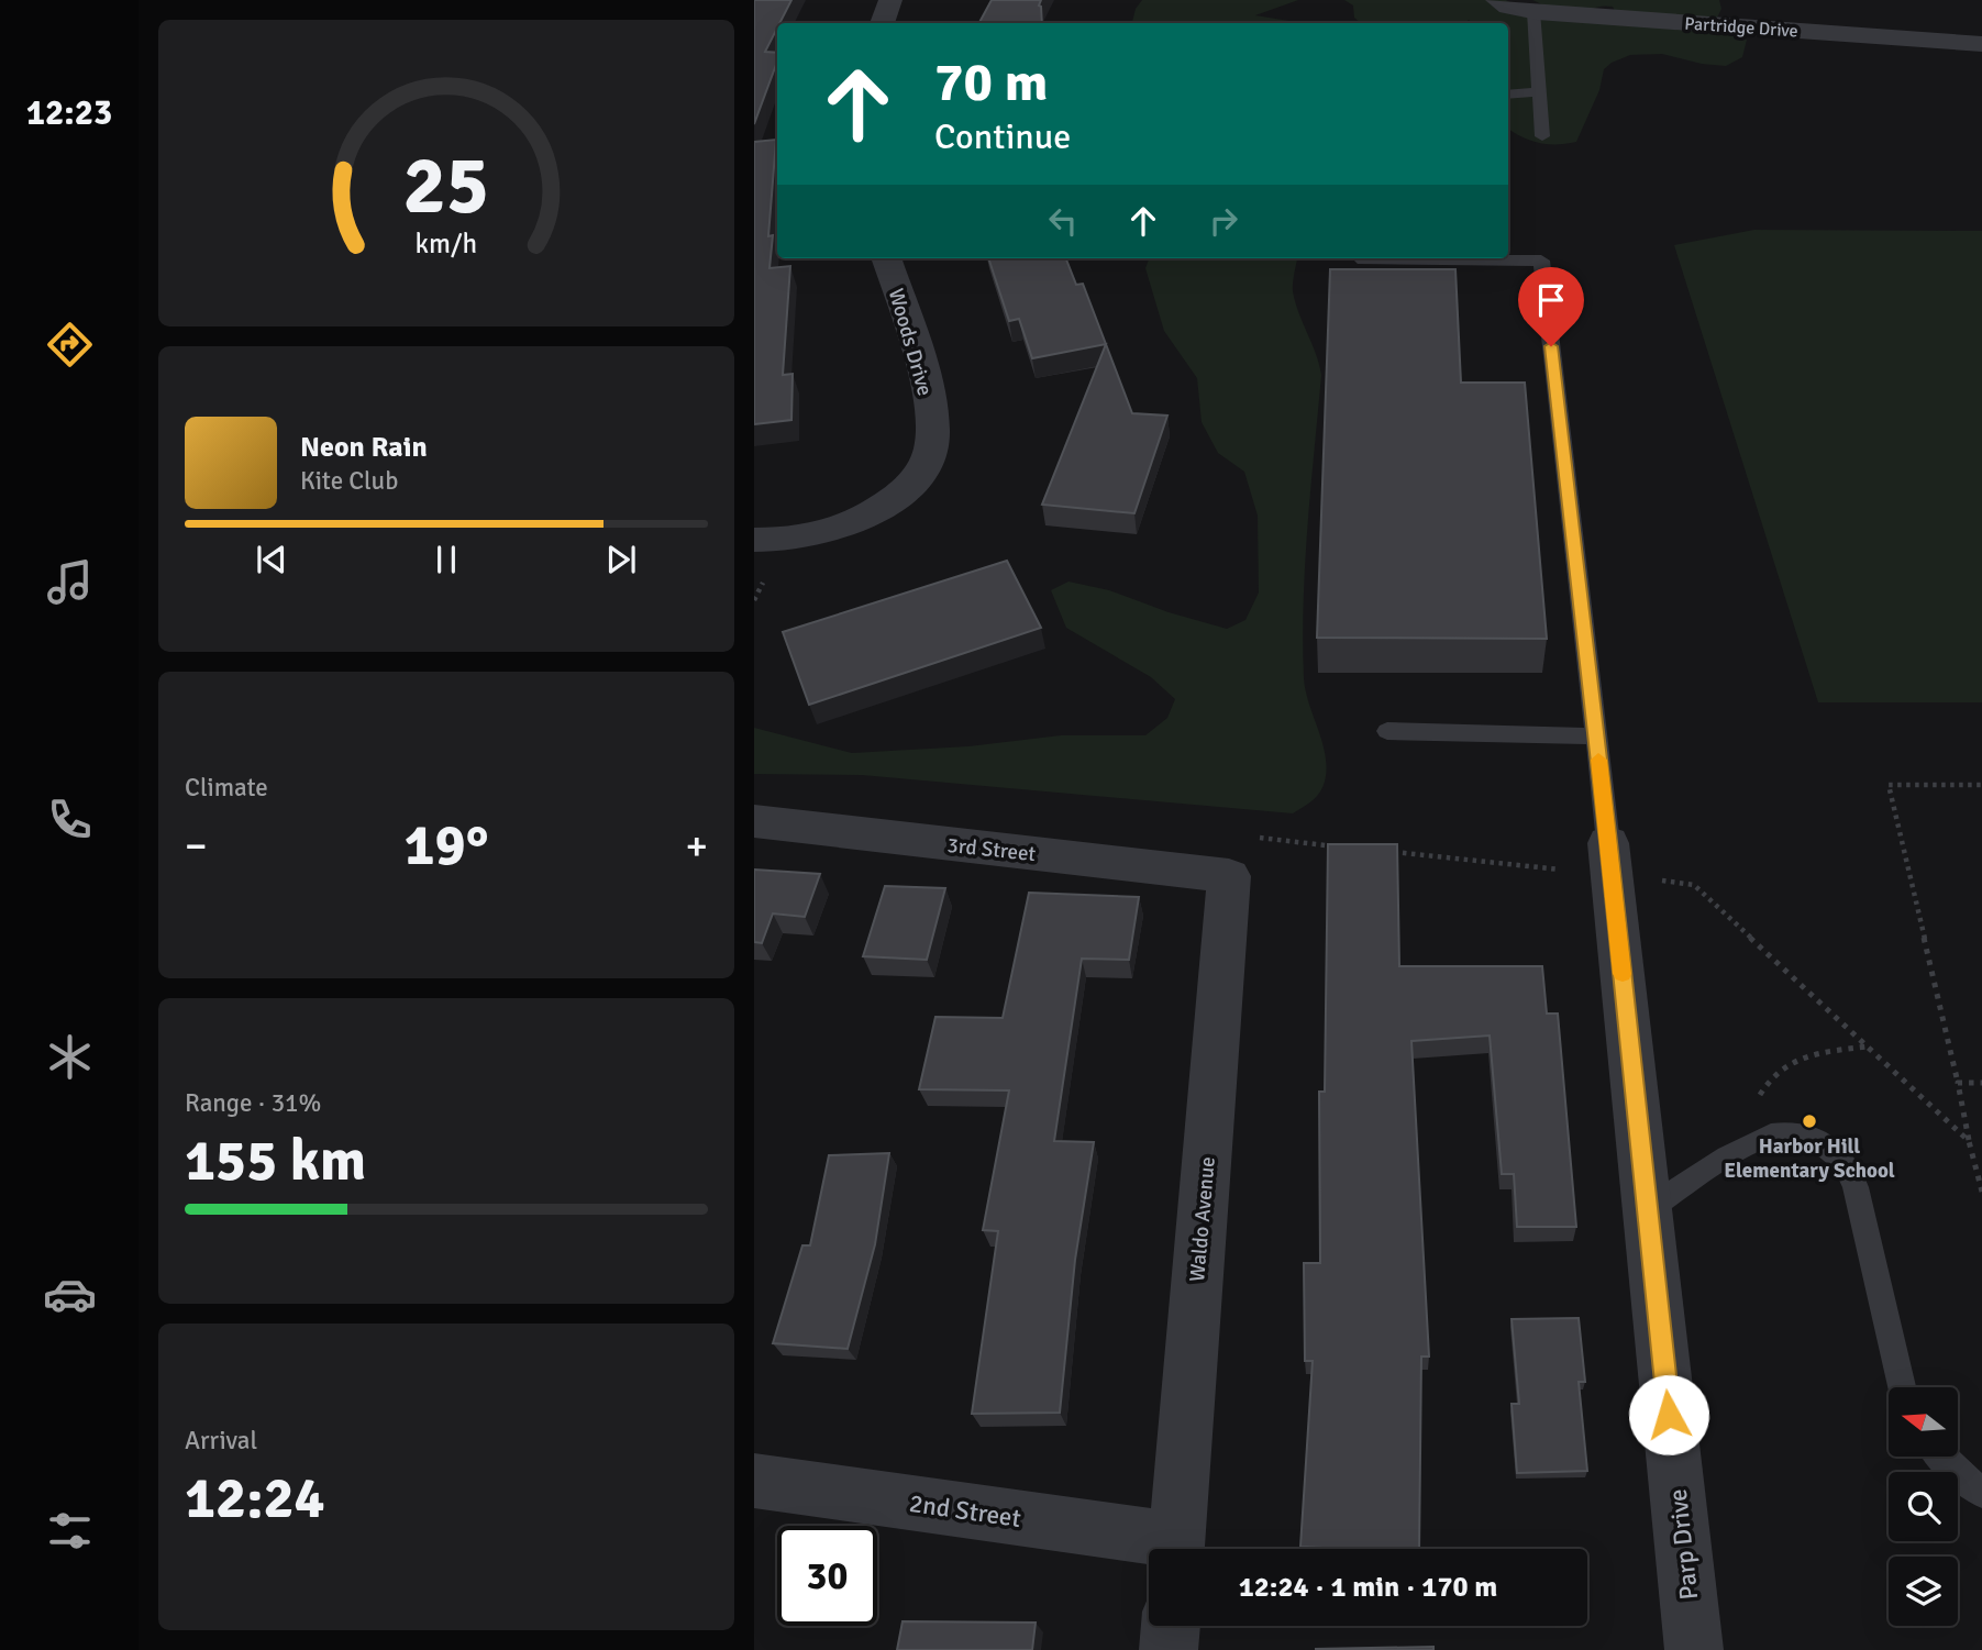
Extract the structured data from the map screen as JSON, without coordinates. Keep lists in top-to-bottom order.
{
  "streets": {
    "street": [
      "Partridge Drive",
      "Woods Drive",
      "3rd Street",
      "Waldo Avenue",
      "2nd Street",
      "Parp Drive"
    ]
  },
  "crossings": [
    ["3rd Street", "Waldo Avenue"]
  ],
  "places": ["Harbor Hill Elementary School"],
  "north": "left",
  "page": {
    "tabs": "12:23",
    "turn": ["70 m", "Continue"],
    "song": ["Neon Rain", "Kite Club"],
    "tile": [
      "Climate",
      ["Range · 31%", "155 km"],
      ["Arrival", "12:24"]
    ],
    "heat": ["−", "19°", "+"],
    "limit": "30",
    "trip": "12:24 · 1 min · 170 m",
    "gauge": ["25", "km/h"]
  }
}
